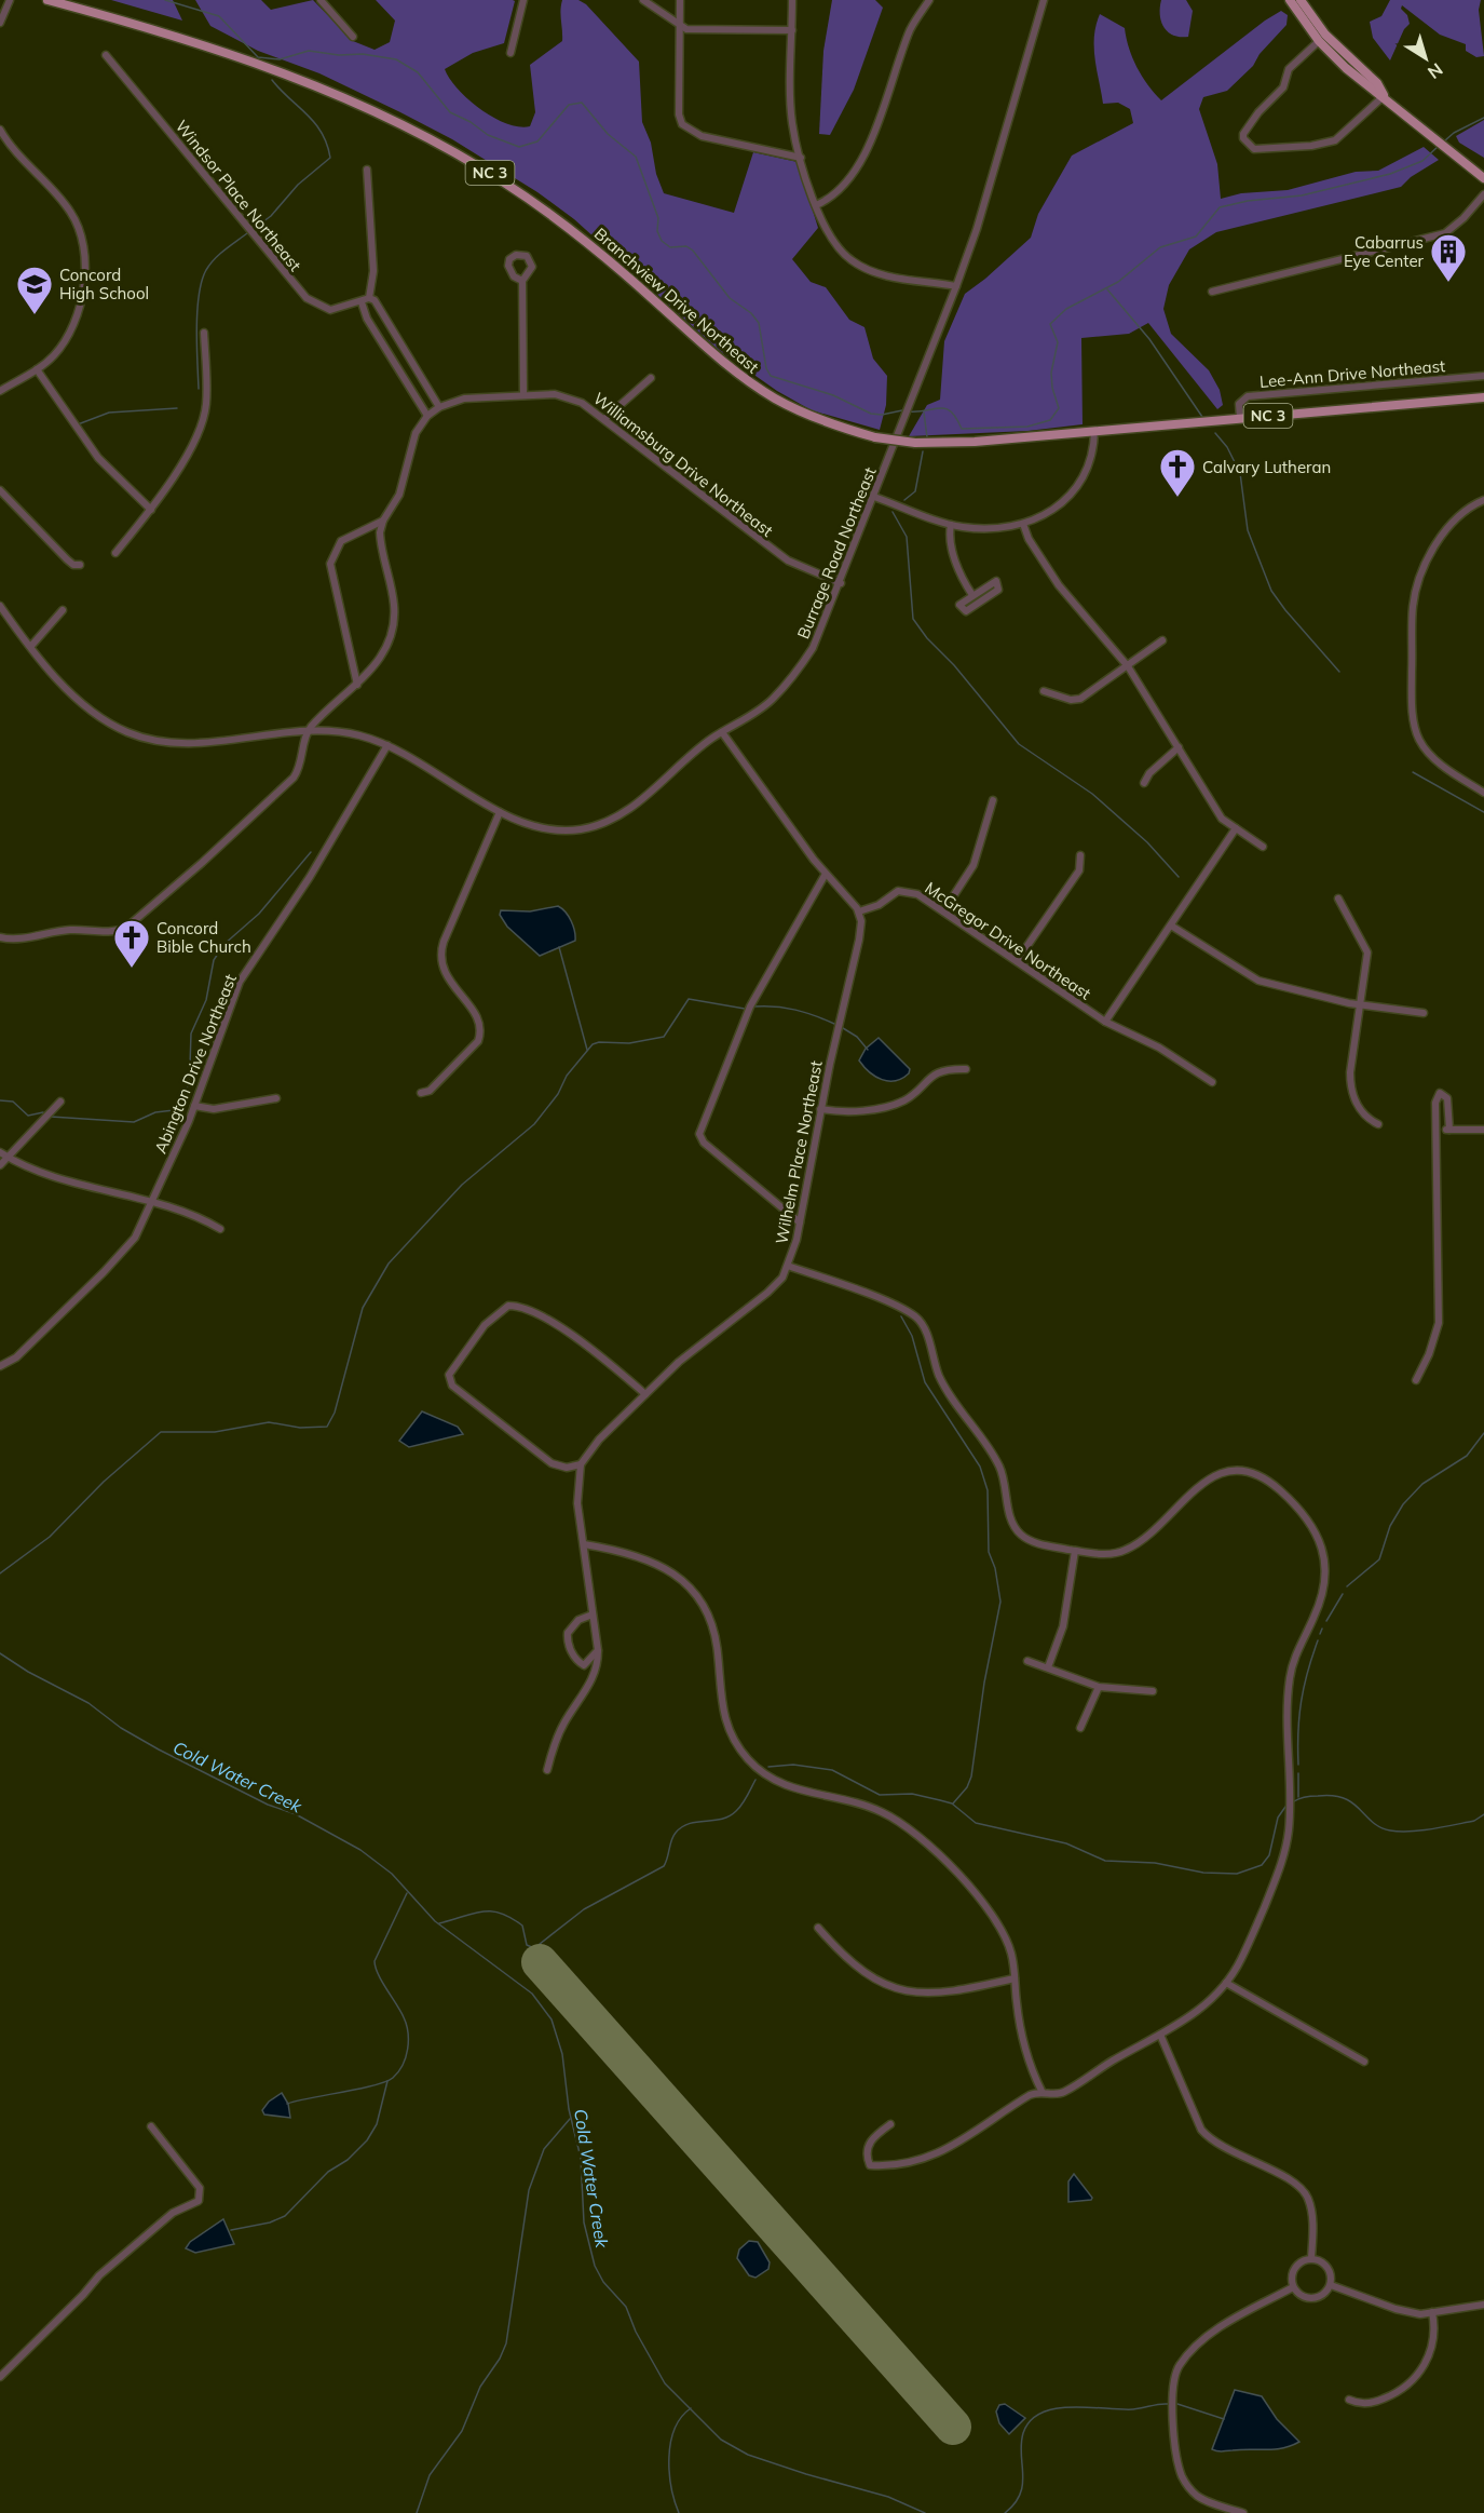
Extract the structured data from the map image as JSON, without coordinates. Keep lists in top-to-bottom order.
{
  "streets": {
    "main road": ["NC 3", "Branchview Drive Northeast"],
    "street": [
      "Windsor Place Northeast",
      "Lee-Ann Drive Northeast",
      "Williamsburg Drive Northeast",
      "Burrage Road Northeast",
      "McGregor Drive Northeast",
      "Abington Drive Northeast",
      "Wilhelm Place Northeast"
    ]
  },
  "crossings": [
    ["Branchview Drive Northeast", "Lee-Ann Drive Northeast"],
    ["Williamsburg Drive Northeast", "Burrage Road Northeast"],
    ["Burrage Road Northeast", "Abington Drive Northeast"],
    ["McGregor Drive Northeast", "Wilhelm Place Northeast"]
  ],
  "water": ["Cold Water Creek"],
  "places": {
    "building": ["Cabarrus Eye Center"],
    "school or university": ["Concord High School"],
    "church": ["Calvary Lutheran", "Concord Bible Church"]
  },
  "north": "bottom right"
}
